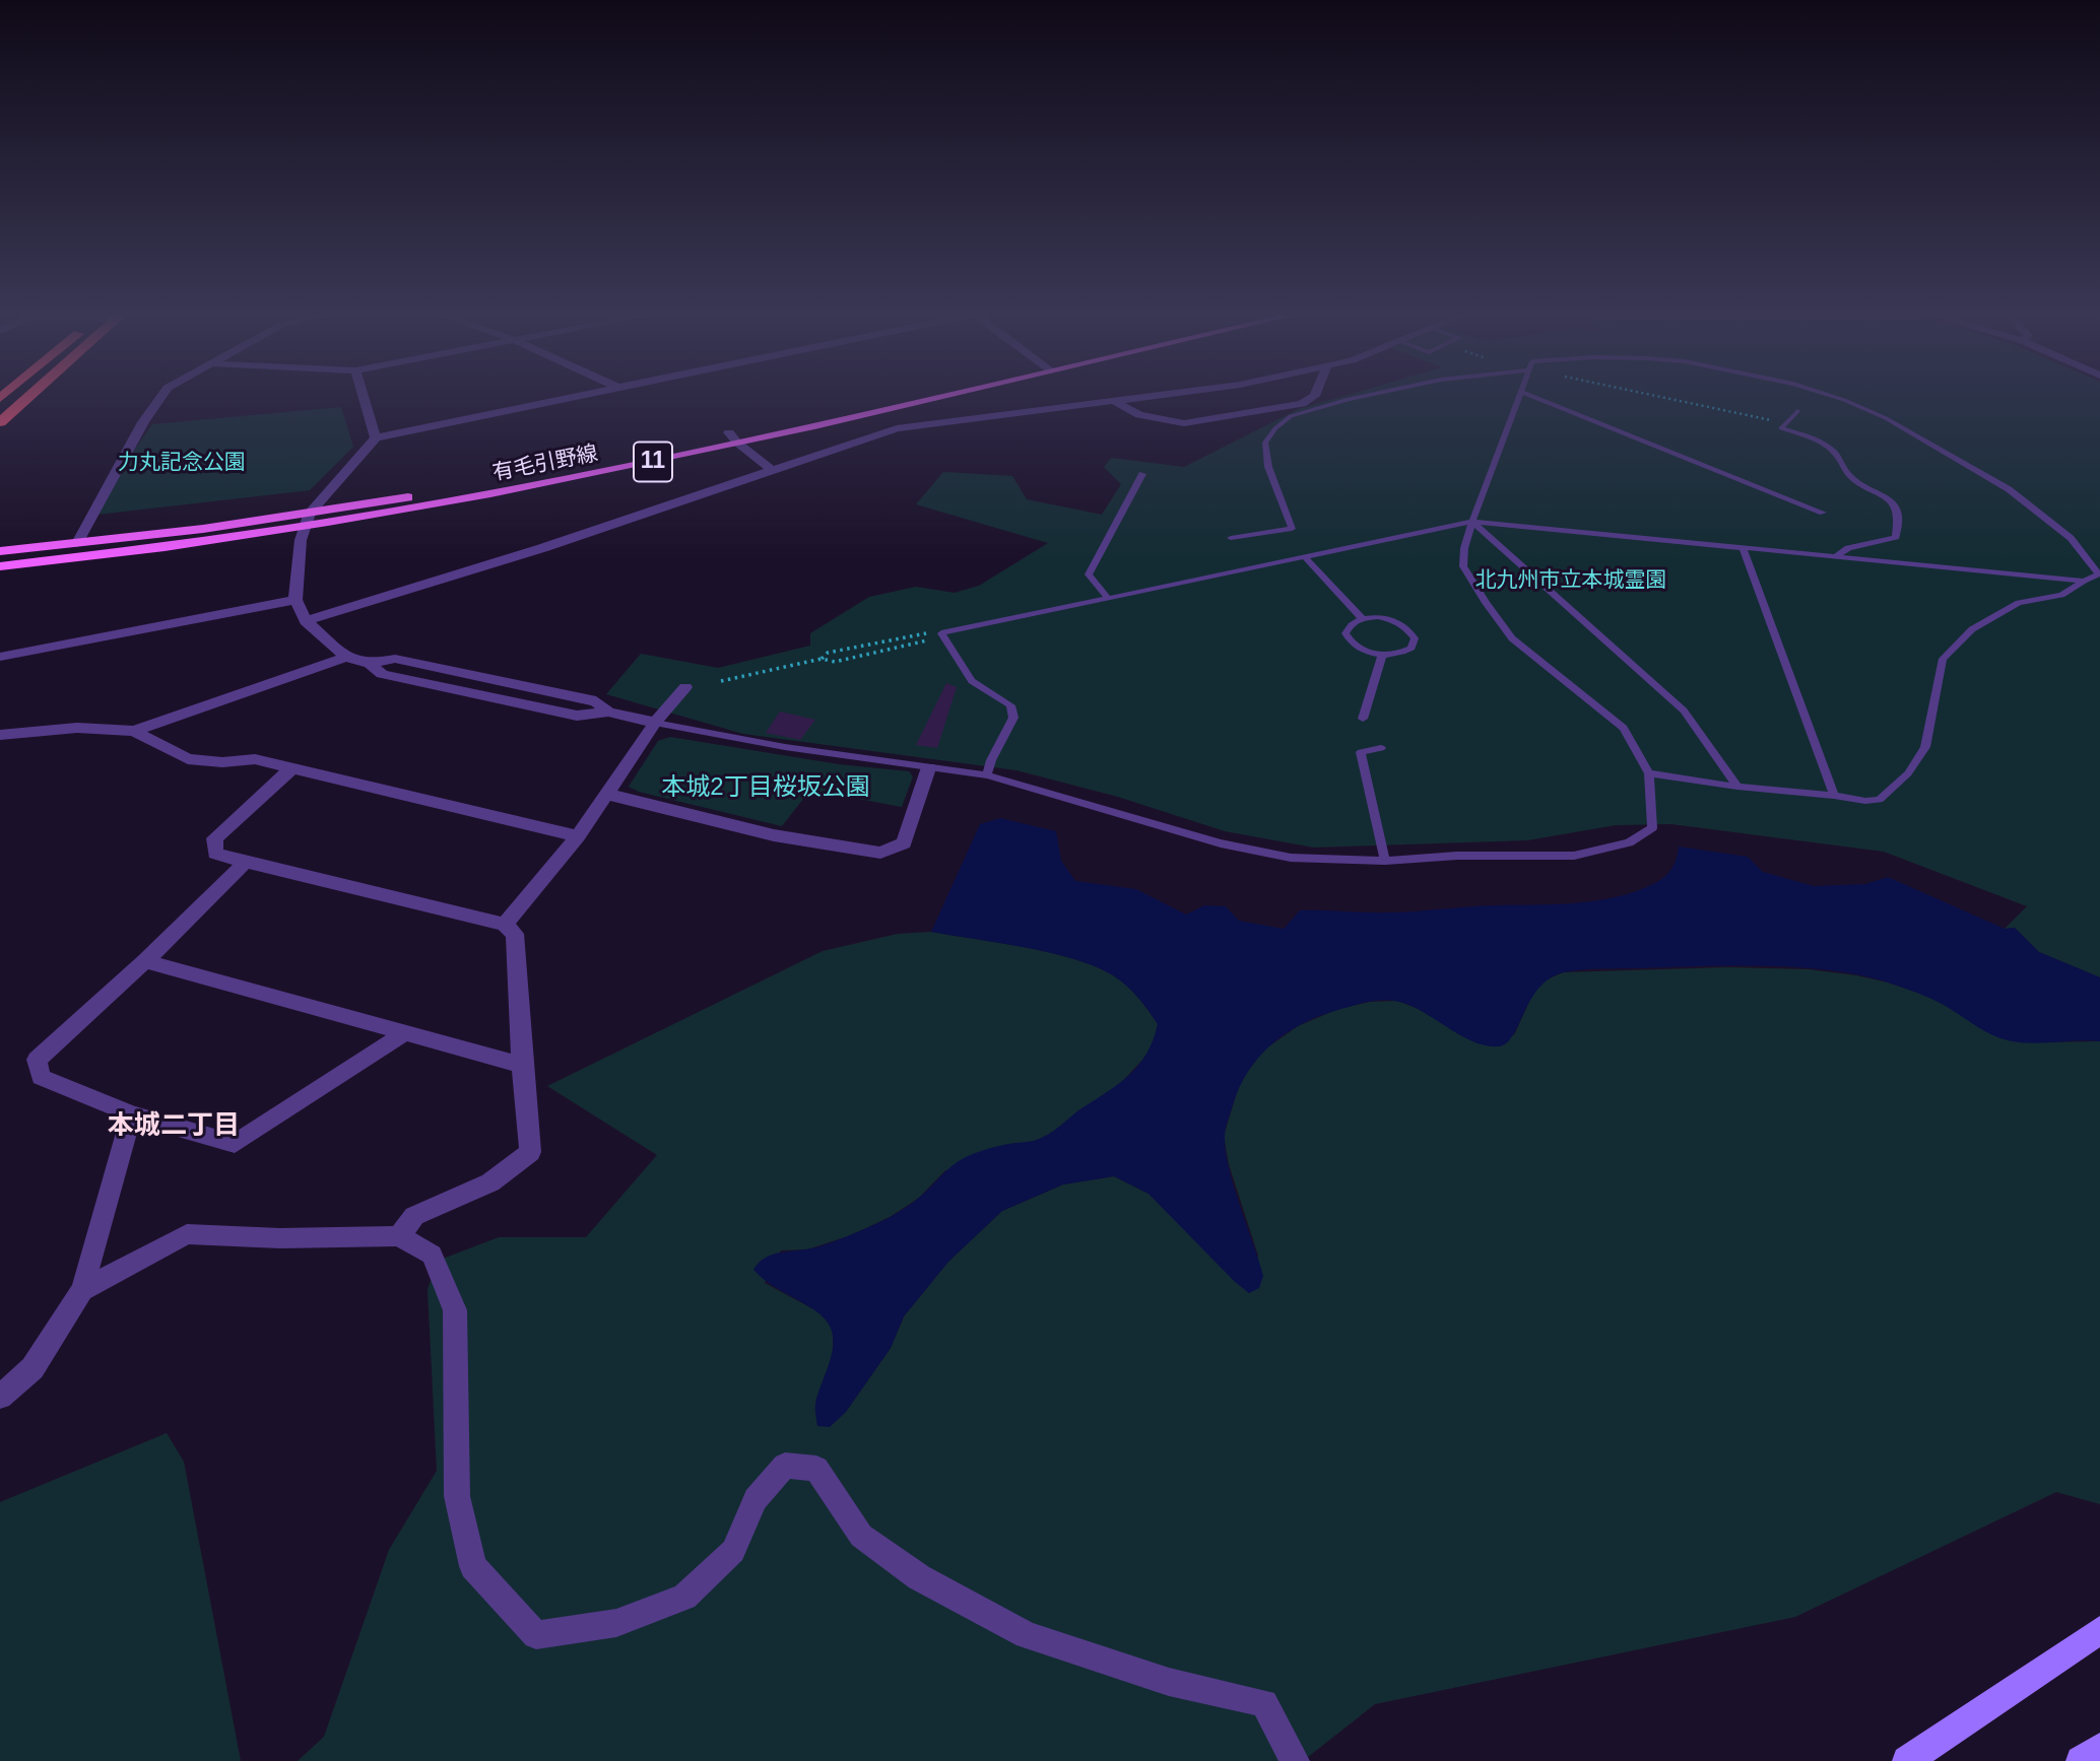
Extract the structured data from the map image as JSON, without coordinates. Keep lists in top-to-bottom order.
{
  "streets": {
    "main road": ["11", "有毛引野線"]
  },
  "districts": ["本城二丁目"],
  "parks": ["力丸記念公園", "北九州市立本城霊園", "本城2丁目桜坂公園"]
}
